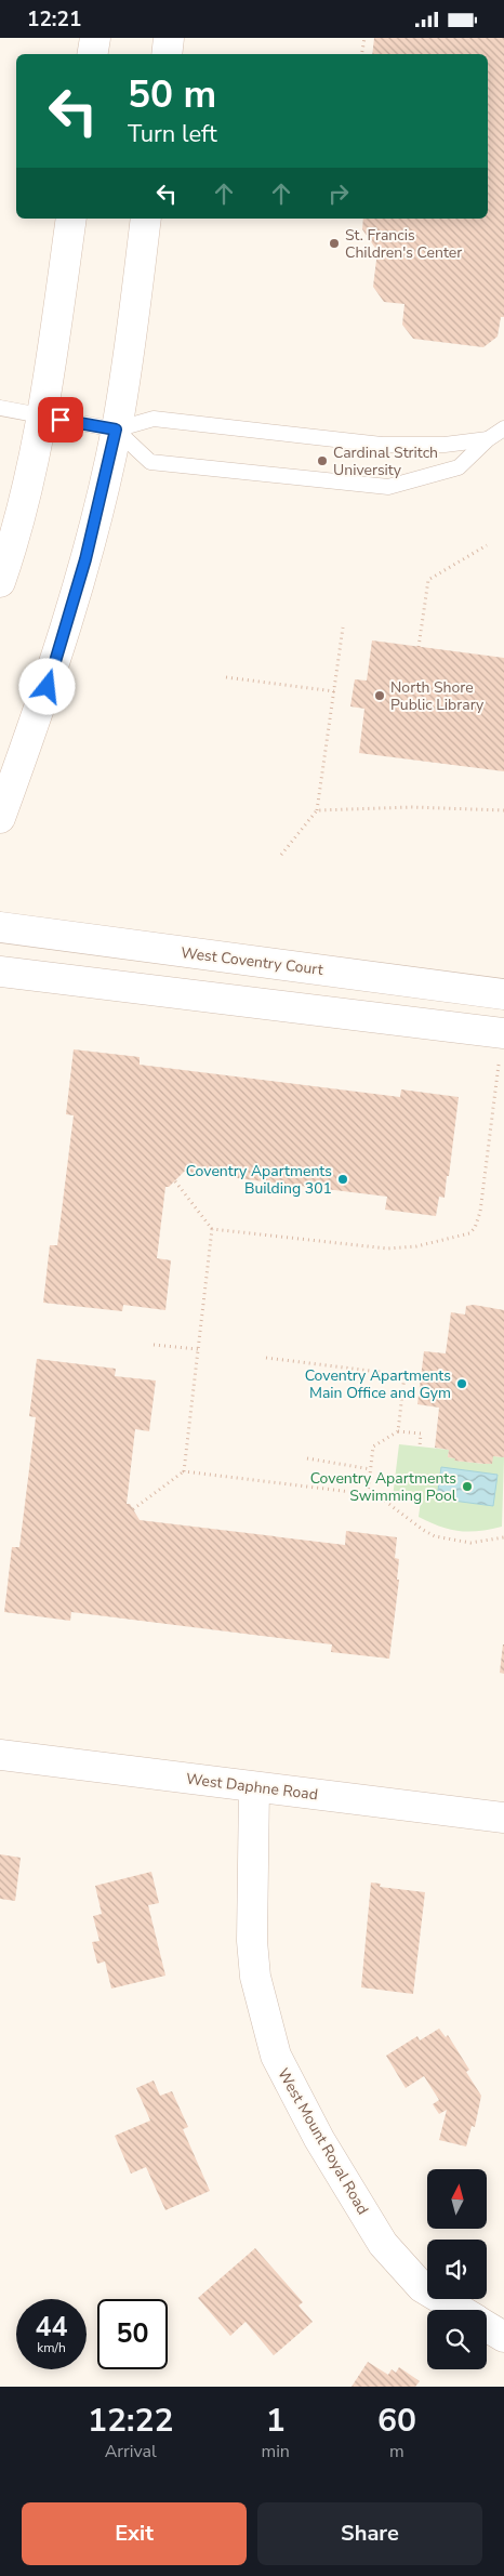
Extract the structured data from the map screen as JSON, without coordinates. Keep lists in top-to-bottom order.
{
  "streets": {
    "street": ["West Coventry Court", "West Daphne Road", "West Mount Royal Road"]
  },
  "crossings": [
    ["West Daphne Road", "West Mount Royal Road"]
  ],
  "places": [
    "St. Francis Children's Center",
    "Cardinal Stritch University",
    "North Shore Public Library",
    "Coventry Apartments Building 301",
    "Coventry Apartments Main Office and Gym",
    "Coventry Apartments Swimming Pool"
  ],
  "north": "top",
  "page": {
    "status": "12:21",
    "turn": ["50 m", "Turn left"],
    "speed": "44 km/h",
    "limit": "50",
    "eta": [
      "12:22",
      "Arrival",
      "1",
      "min",
      "60",
      "m"
    ],
    "buttons": ["Exit", "Share"]
  }
}
